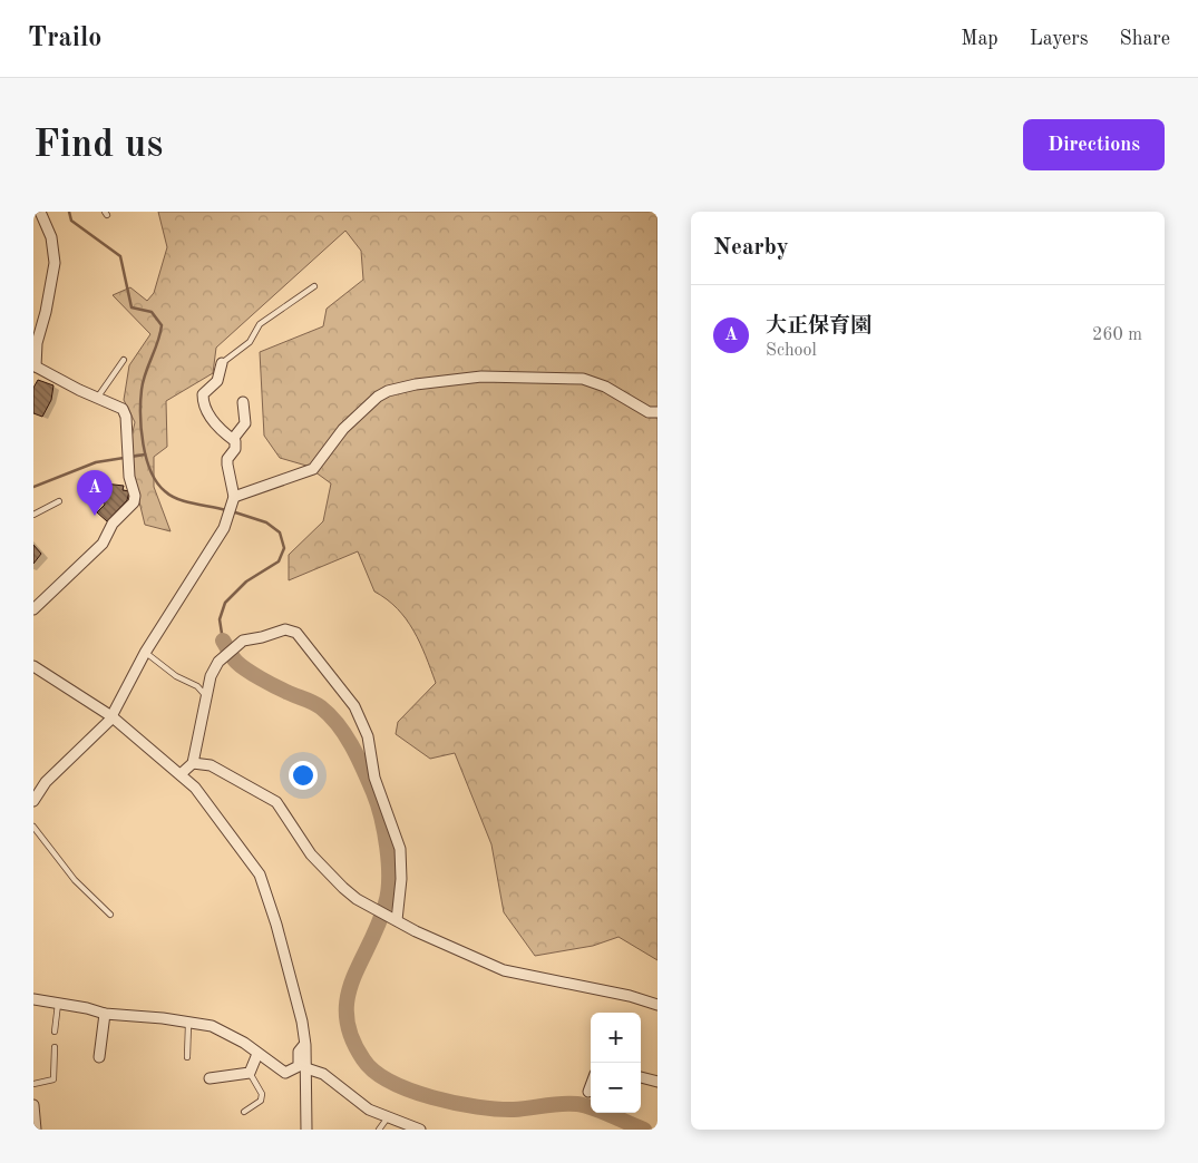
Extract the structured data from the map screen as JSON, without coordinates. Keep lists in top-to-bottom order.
{
  "page": {
    "header": "Trailo",
    "nav": ["Map", "Layers", "Share"],
    "buttons": "Directions",
    "title": "Find us",
    "heading": "Nearby",
    "list": [
      {
        "mark": "A",
        "name": "大正保育園",
        "note": "School",
        "value": "260 m"
      }
    ],
    "pins": "A",
    "map_buttons": ["+", "−"]
  }
}
